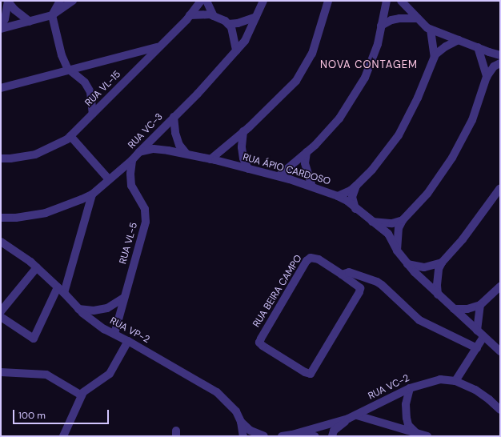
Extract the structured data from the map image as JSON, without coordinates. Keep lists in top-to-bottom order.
{
  "streets": {
    "street": [
      "RUA VL-15",
      "RUA VC-3",
      "RUA ÁPIO CARDOSO",
      "RUA VL-5",
      "RUA BEIRA CAMPO",
      "RUA VP-2",
      "RUA VC-2"
    ]
  },
  "crossings": [
    ["RUA VC-3", "RUA ÁPIO CARDOSO"],
    ["RUA VC-3", "RUA VL-5"],
    ["RUA VL-5", "RUA VP-2"]
  ],
  "districts": ["NOVA CONTAGEM"],
  "scale_bar": "100 m"
}
